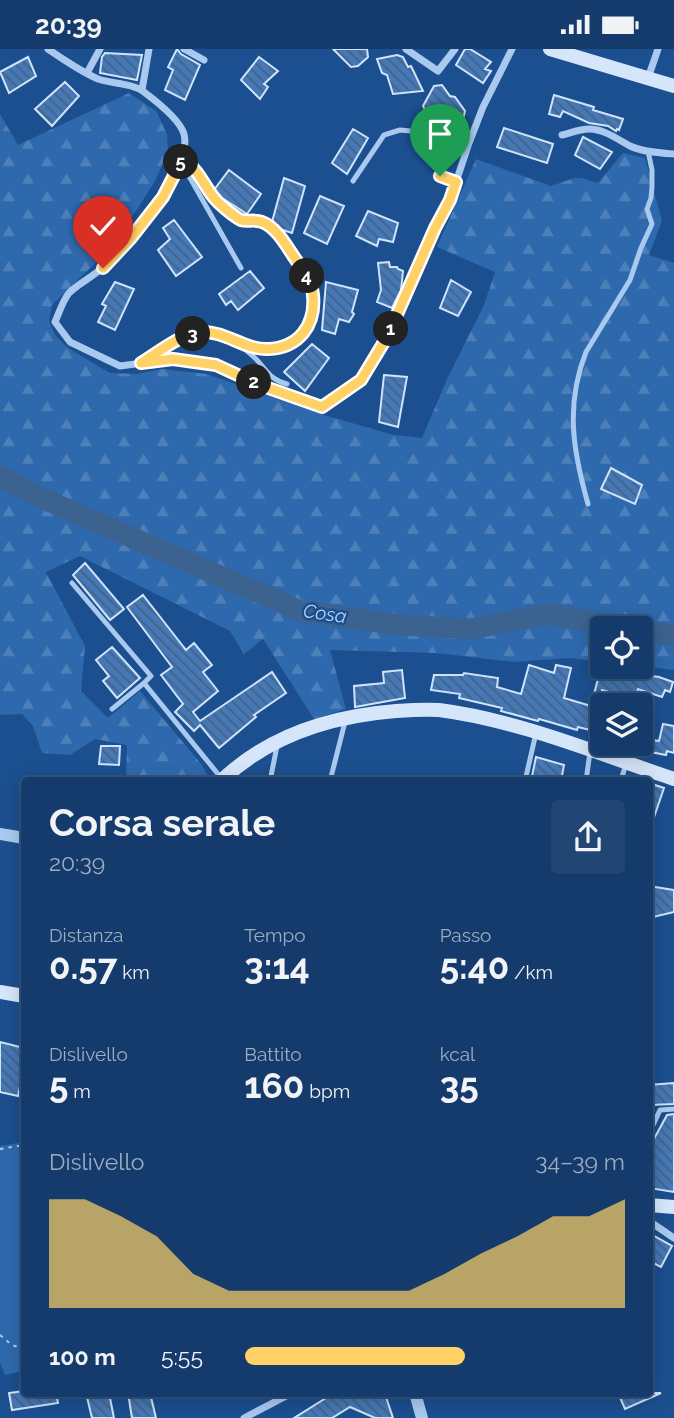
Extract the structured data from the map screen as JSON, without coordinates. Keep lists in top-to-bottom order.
{
  "water": ["Cosa"],
  "page": {
    "status": "20:39",
    "pins": [
      "5",
      "4",
      "1",
      "3",
      "2"
    ],
    "heading": ["Corsa serale", "20:39"],
    "stats": [
      ["Distanza", "0.57 km"],
      ["Tempo", "3:14"],
      ["Passo", "5:40 /km"],
      ["Dislivello", "5 m"],
      ["Battito", "160 bpm"],
      ["kcal", "35"]
    ],
    "chart": ["Dislivello", "34–39 m"],
    "list": [
      {
        "name": "100 m",
        "note": "5:55"
      }
    ]
  }
}
